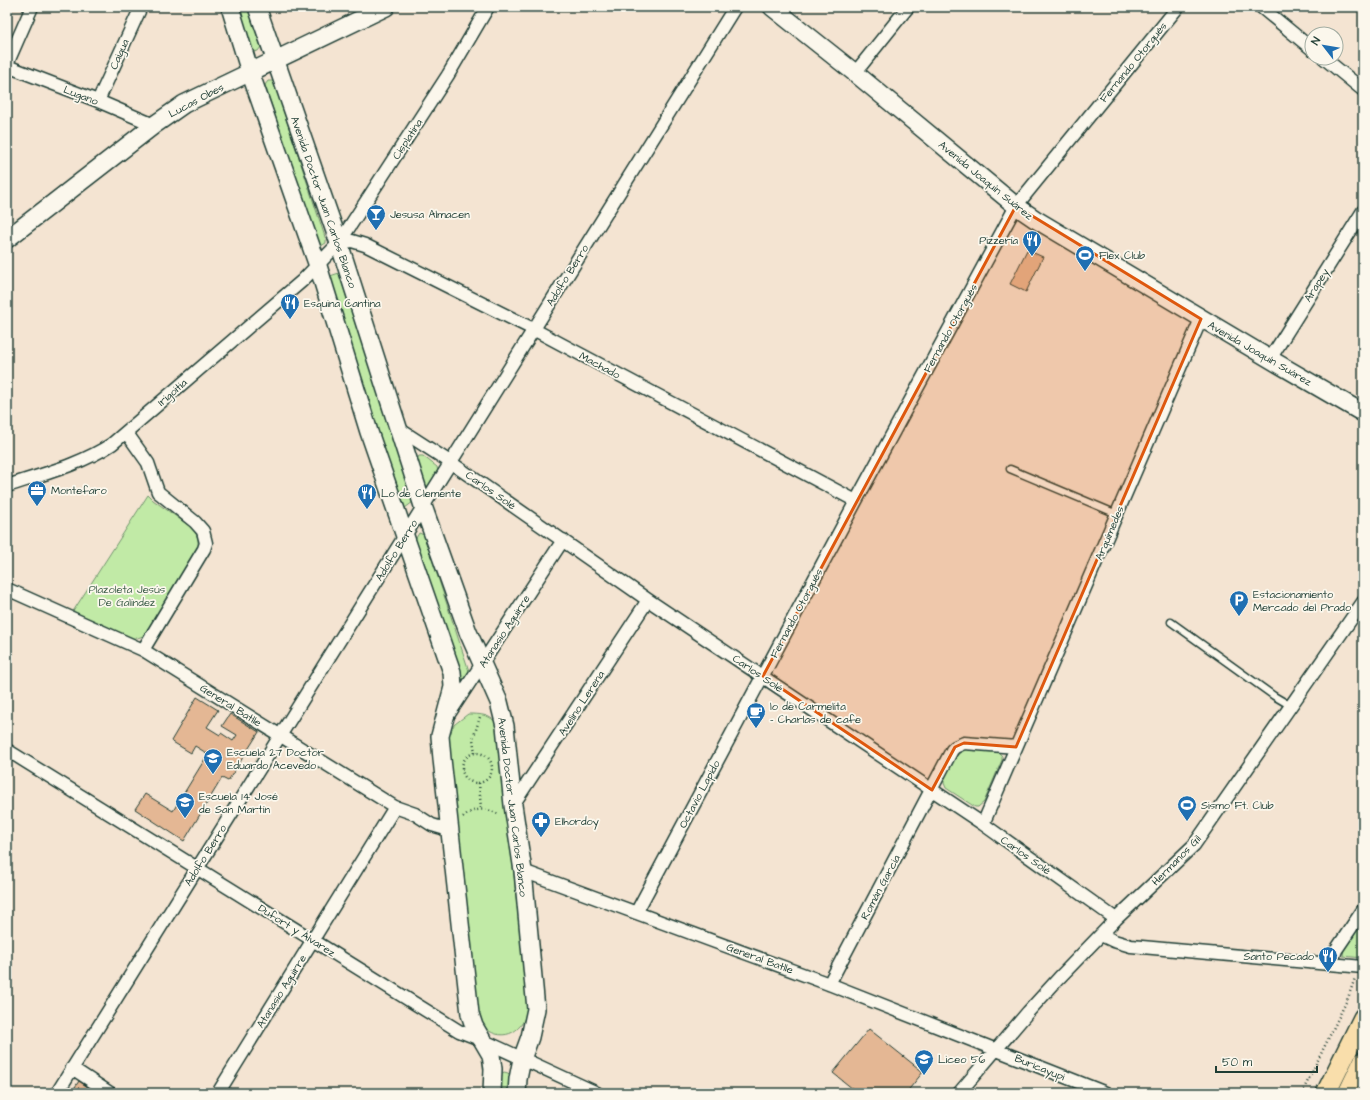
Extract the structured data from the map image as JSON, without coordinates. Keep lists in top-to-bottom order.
{
  "streets": {
    "street": [
      "Caigua",
      "Fernando Otorgués",
      "Lugano",
      "Lucas Obes",
      "Cisplatina",
      "Avenida Joaquín Suárez",
      "Avenida Doctor Juan Carlos Blanco",
      "Adolfo Berro",
      "Arapey",
      "Machado",
      "Irigoitia",
      "Carlos Solé",
      "Arquímedes",
      "Atanasio Aguirre",
      "Avelino Lerena",
      "General Batlle",
      "Octavio Lapido",
      "Hermanos Gil",
      "Román García",
      "Dufort y Álvarez",
      "Buricayupi"
    ]
  },
  "crossings": [
    ["Caigua", "Lugano"],
    ["Fernando Otorgués", "Avenida Joaquín Suárez"],
    ["Fernando Otorgués", "Machado"],
    ["Fernando Otorgués", "Carlos Solé"],
    ["Fernando Otorgués", "Octavio Lapido"],
    ["Lugano", "Lucas Obes"],
    ["Lucas Obes", "Avenida Doctor Juan Carlos Blanco"],
    ["Cisplatina", "Avenida Doctor Juan Carlos Blanco"],
    ["Cisplatina", "Machado"],
    ["Cisplatina", "Irigoitia"],
    ["Avenida Joaquín Suárez", "Arapey"],
    ["Avenida Joaquín Suárez", "Arquímedes"],
    ["Avenida Doctor Juan Carlos Blanco", "Adolfo Berro"],
    ["Avenida Doctor Juan Carlos Blanco", "Machado"],
    ["Avenida Doctor Juan Carlos Blanco", "Carlos Solé"],
    ["Avenida Doctor Juan Carlos Blanco", "Atanasio Aguirre"],
    ["Avenida Doctor Juan Carlos Blanco", "Avelino Lerena"],
    ["Avenida Doctor Juan Carlos Blanco", "General Batlle"],
    ["Avenida Doctor Juan Carlos Blanco", "Dufort y Álvarez"],
    ["Adolfo Berro", "Machado"],
    ["Adolfo Berro", "Carlos Solé"],
    ["Adolfo Berro", "General Batlle"],
    ["Adolfo Berro", "Dufort y Álvarez"],
    ["Carlos Solé", "Arquímedes"],
    ["Carlos Solé", "Atanasio Aguirre"],
    ["Carlos Solé", "Avelino Lerena"],
    ["Carlos Solé", "Octavio Lapido"],
    ["Carlos Solé", "Hermanos Gil"],
    ["Carlos Solé", "Román García"],
    ["Atanasio Aguirre", "General Batlle"],
    ["Atanasio Aguirre", "Dufort y Álvarez"],
    ["General Batlle", "Octavio Lapido"],
    ["General Batlle", "Hermanos Gil"],
    ["General Batlle", "Román García"],
    ["General Batlle", "Buricayupi"],
    ["Hermanos Gil", "Buricayupi"]
  ],
  "parks": ["Plazoleta Jesús De Galíndez"],
  "places": {
    "bar": ["Jesusa Almacen"],
    "restaurant": [
      "Pizzería",
      "Esquina Cantina",
      "Lo de Clemente",
      "Santo Pecado"
    ],
    "sports": ["Flex Club", "Sismo Ft. Club"],
    "office": ["Montefaro"],
    "parking": ["Estacionamiento Mercado del Prado"],
    "cafe": ["lo de Carmelita - Charlas de cafe"],
    "school or university": ["Escuela 27 Doctor Eduardo Acevedo", "Escuela 14 José de San Martín", "Liceo 56"],
    "pharmacy": ["Elhordoy"]
  },
  "scale_bar": "50 m",
  "north": "top left"
}
